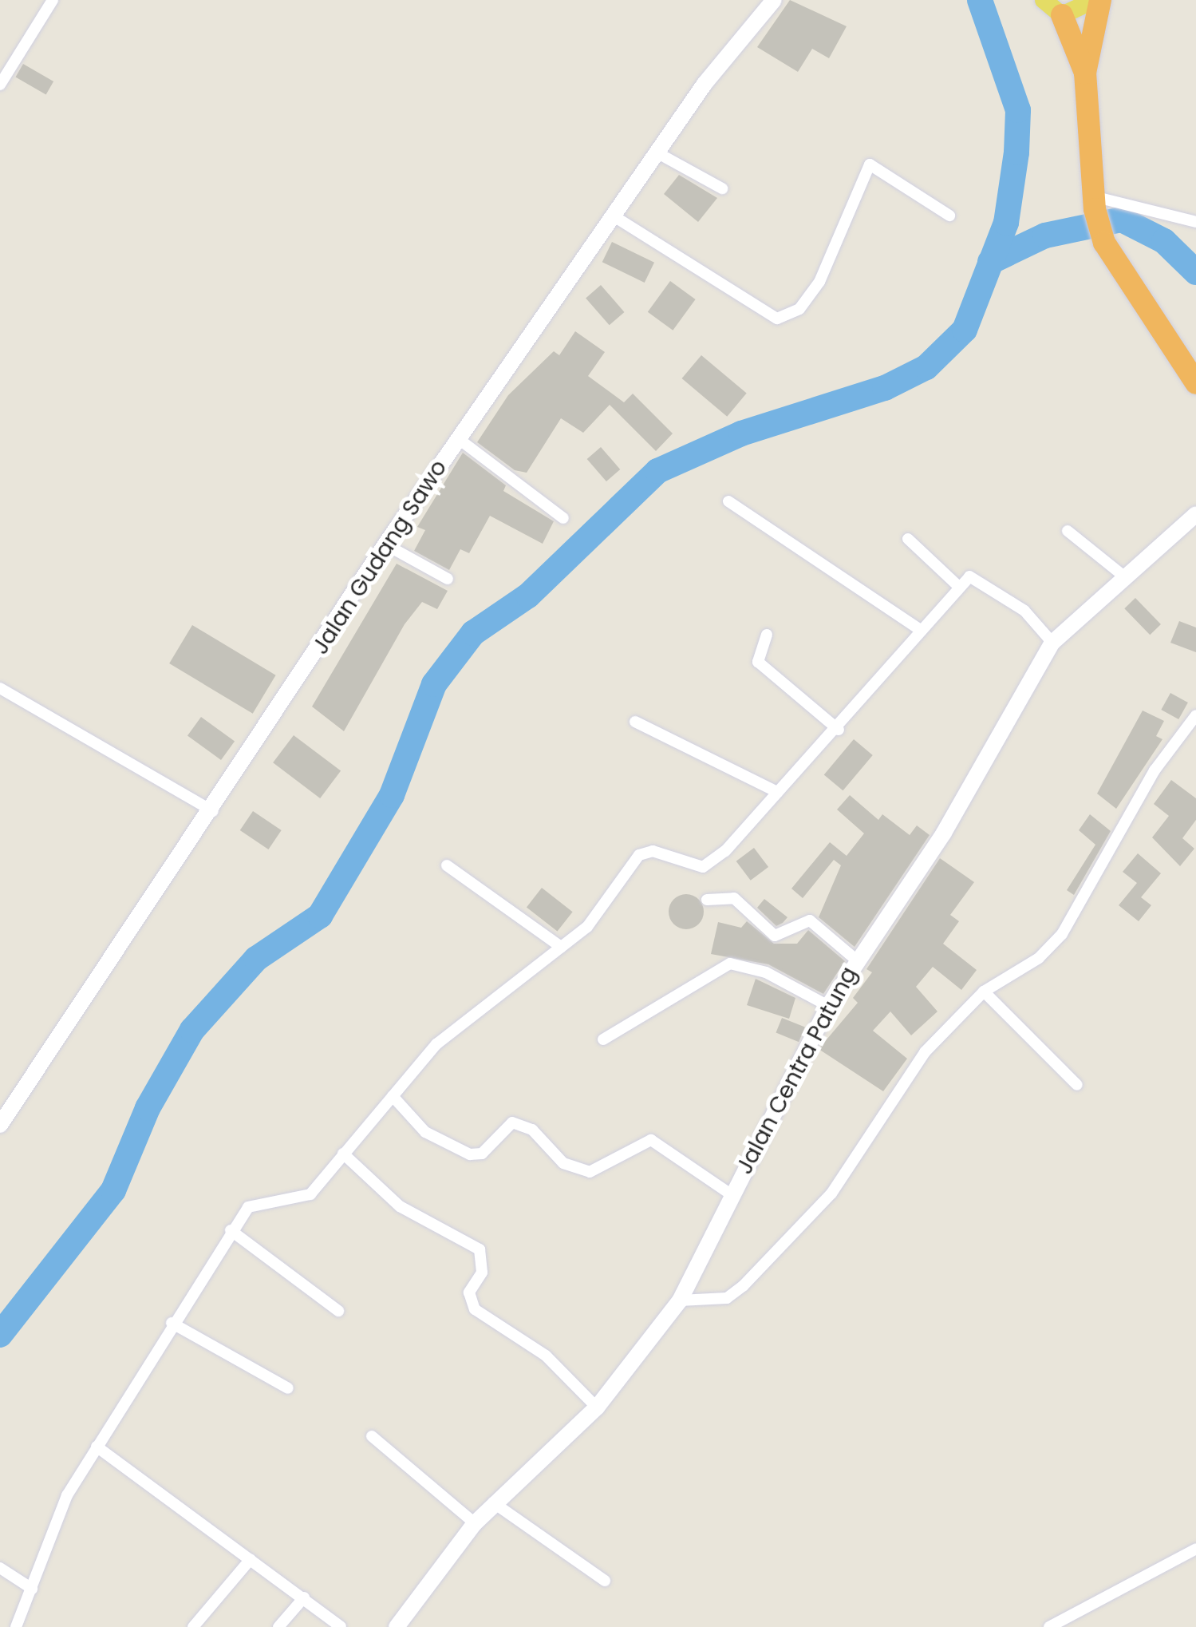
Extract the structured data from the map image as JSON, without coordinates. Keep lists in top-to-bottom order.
{
  "streets": {
    "street": ["Jalan Gudang Sawo", "Jalan Centra Patung"]
  }
}
